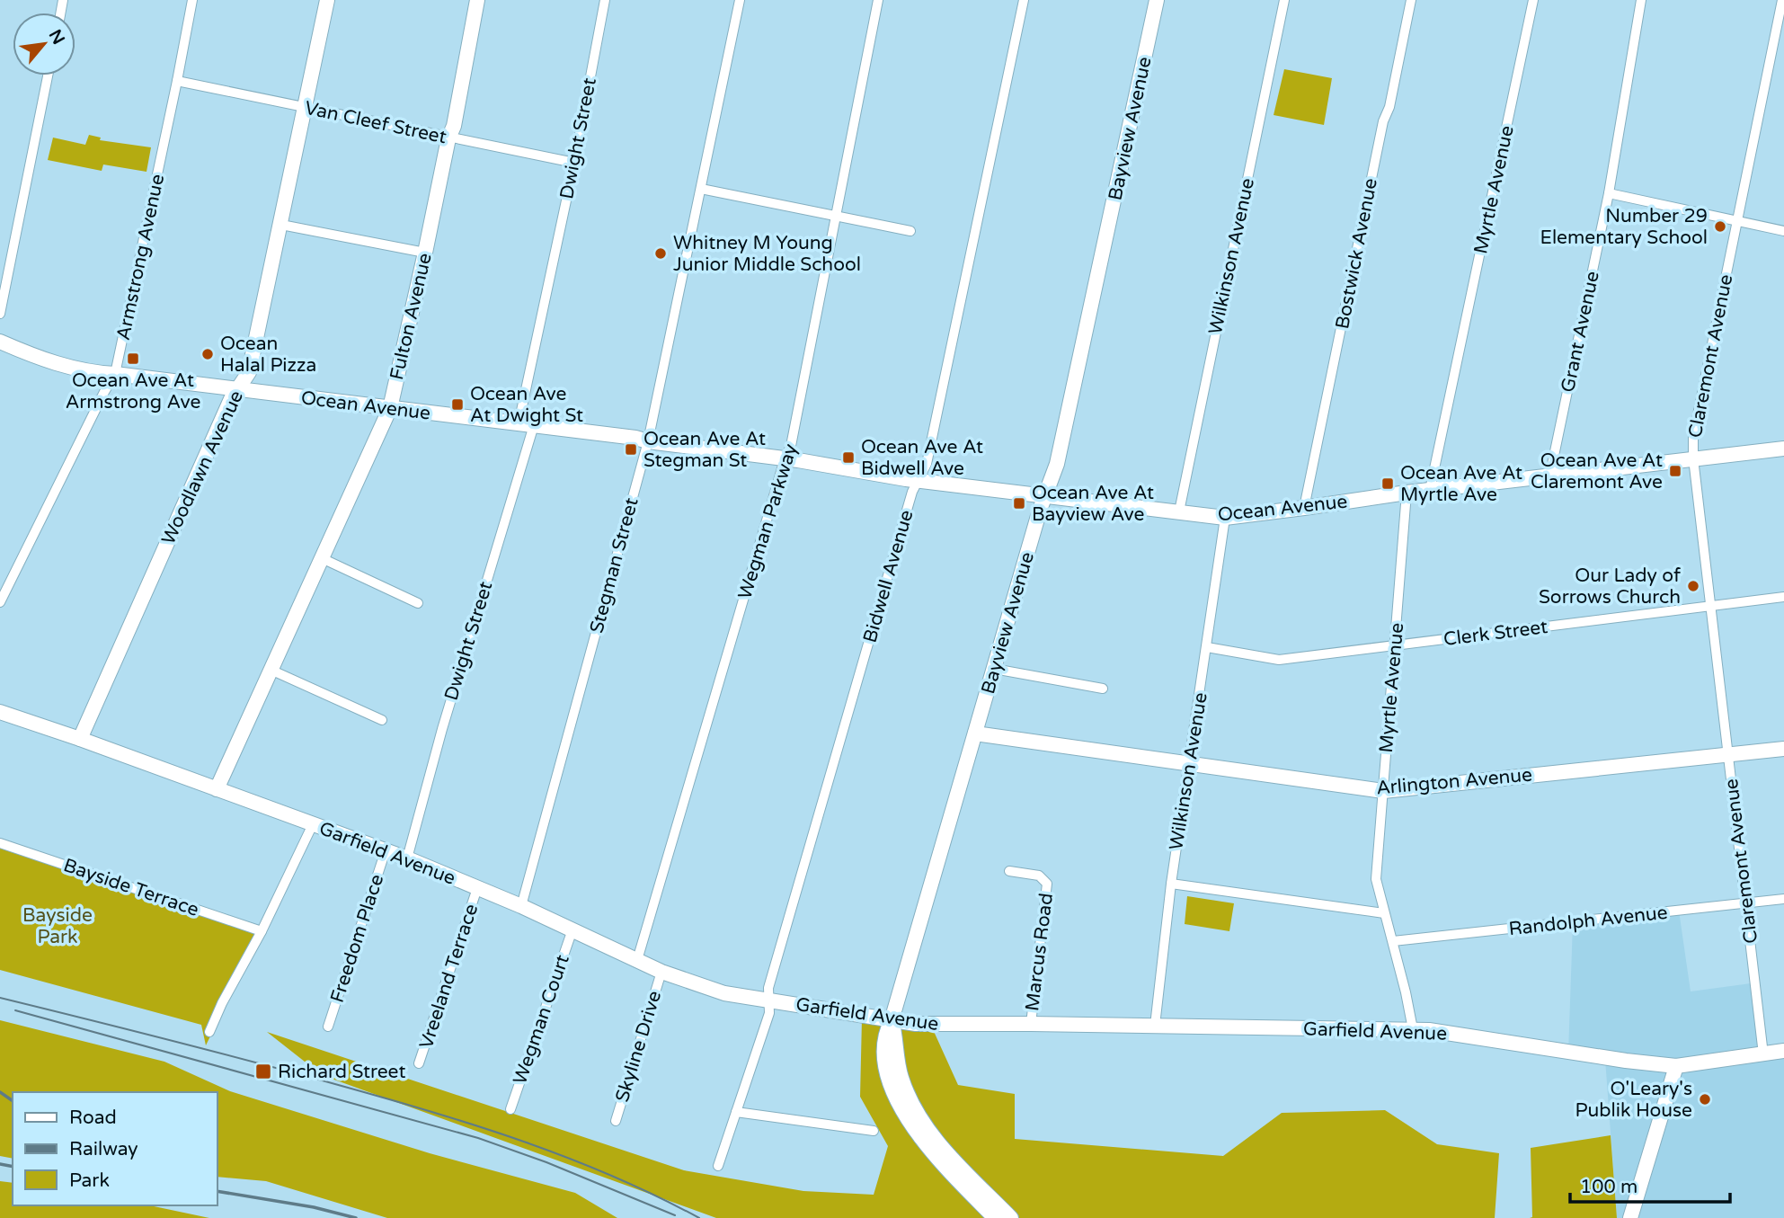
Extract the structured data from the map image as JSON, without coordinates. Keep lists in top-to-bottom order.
{
  "streets": {
    "street": [
      "Van Cleef Street",
      "Bayview Avenue",
      "Dwight Street",
      "Myrtle Avenue",
      "Bostwick Avenue",
      "Wilkinson Avenue",
      "Armstrong Avenue",
      "Fulton Avenue",
      "Grant Avenue",
      "Claremont Avenue",
      "Ocean Avenue",
      "Woodlawn Avenue",
      "Wegman Parkway",
      "Stegman Street",
      "Bidwell Avenue",
      "Clerk Street",
      "Arlington Avenue",
      "Garfield Avenue",
      "Bayside Terrace",
      "Randolph Avenue",
      "Freedom Place",
      "Marcus Road",
      "Vreeland Terrace",
      "Wegman Court",
      "Skyline Drive"
    ]
  },
  "crossings": [
    ["Van Cleef Street", "Dwight Street"],
    ["Van Cleef Street", "Armstrong Avenue"],
    ["Van Cleef Street", "Fulton Avenue"],
    ["Van Cleef Street", "Woodlawn Avenue"],
    ["Bayview Avenue", "Ocean Avenue"],
    ["Bayview Avenue", "Arlington Avenue"],
    ["Bayview Avenue", "Garfield Avenue"],
    ["Dwight Street", "Ocean Avenue"],
    ["Dwight Street", "Garfield Avenue"],
    ["Myrtle Avenue", "Ocean Avenue"],
    ["Myrtle Avenue", "Clerk Street"],
    ["Myrtle Avenue", "Arlington Avenue"],
    ["Myrtle Avenue", "Garfield Avenue"],
    ["Myrtle Avenue", "Randolph Avenue"],
    ["Bostwick Avenue", "Ocean Avenue"],
    ["Wilkinson Avenue", "Ocean Avenue"],
    ["Wilkinson Avenue", "Clerk Street"],
    ["Wilkinson Avenue", "Arlington Avenue"],
    ["Wilkinson Avenue", "Garfield Avenue"],
    ["Armstrong Avenue", "Ocean Avenue"],
    ["Fulton Avenue", "Ocean Avenue"],
    ["Fulton Avenue", "Garfield Avenue"],
    ["Grant Avenue", "Ocean Avenue"],
    ["Claremont Avenue", "Ocean Avenue"],
    ["Claremont Avenue", "Clerk Street"],
    ["Claremont Avenue", "Arlington Avenue"],
    ["Claremont Avenue", "Garfield Avenue"],
    ["Claremont Avenue", "Randolph Avenue"],
    ["Ocean Avenue", "Woodlawn Avenue"],
    ["Ocean Avenue", "Wegman Parkway"],
    ["Ocean Avenue", "Stegman Street"],
    ["Ocean Avenue", "Bidwell Avenue"],
    ["Woodlawn Avenue", "Garfield Avenue"],
    ["Wegman Parkway", "Garfield Avenue"],
    ["Stegman Street", "Garfield Avenue"],
    ["Bidwell Avenue", "Garfield Avenue"],
    ["Garfield Avenue", "Freedom Place"],
    ["Garfield Avenue", "Marcus Road"],
    ["Garfield Avenue", "Vreeland Terrace"],
    ["Garfield Avenue", "Wegman Court"],
    ["Garfield Avenue", "Skyline Drive"]
  ],
  "parks": ["Bayside Park"],
  "places": {
    "other": [
      "Number 29 Elementary School",
      "Whitney M Young Junior Middle School",
      "Ocean Halal Pizza",
      "Our Lady of Sorrows Church",
      "O'Leary's Publik House"
    ],
    "transit": [
      "Ocean Ave At Armstrong Ave",
      "Ocean Ave At Dwight St",
      "Ocean Ave At Stegman St",
      "Ocean Ave At Bidwell Ave",
      "Ocean Ave At Claremont Ave",
      "Ocean Ave At Myrtle Ave",
      "Ocean Ave At Bayview Ave",
      "Richard Street"
    ]
  },
  "legend": ["Road", "Railway", "Park"],
  "scale_bar": "100 m",
  "north": "top right"
}
